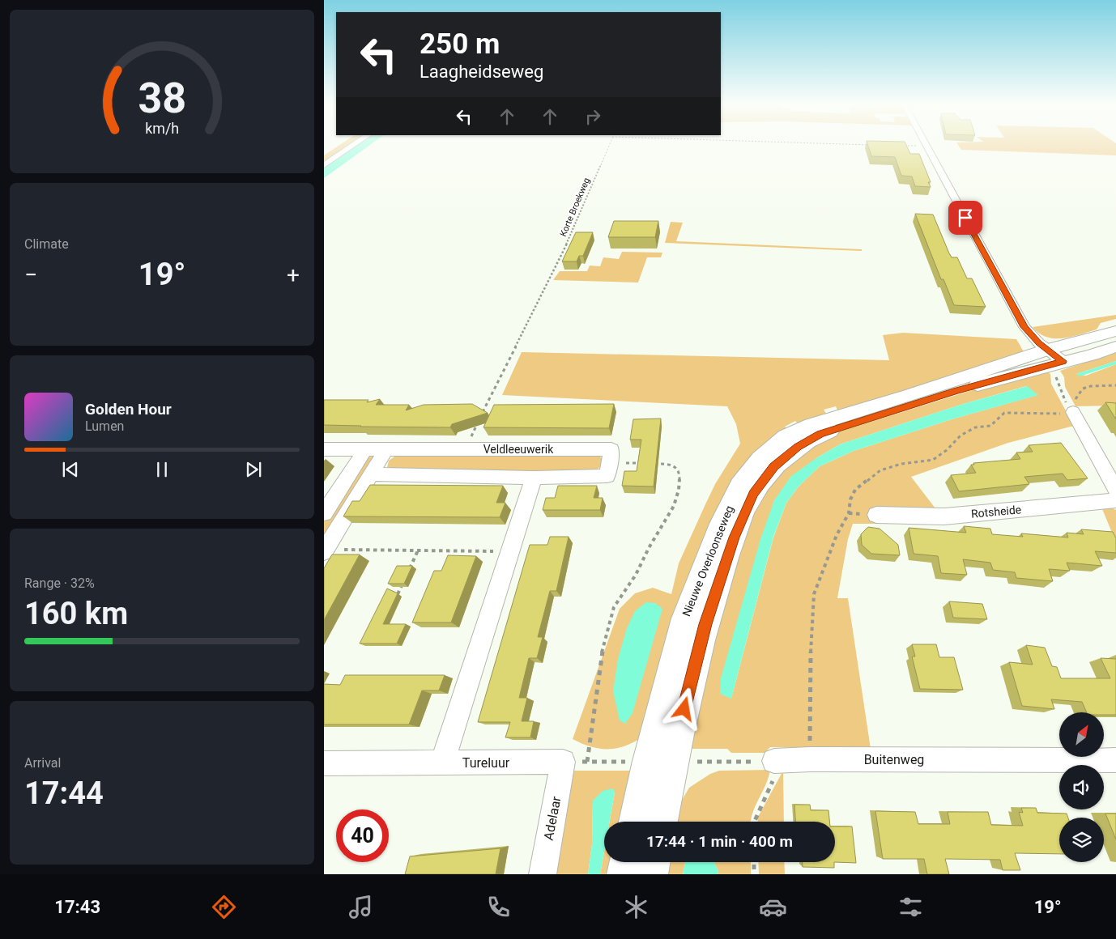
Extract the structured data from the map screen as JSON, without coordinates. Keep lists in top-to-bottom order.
{
  "streets": {
    "street": [
      "Veldleeuwerik",
      "Rotsheide",
      "Nieuwe Overloonseweg",
      "Buitenweg",
      "Tureluur",
      "Adelaar"
    ],
    "path": ["Korte Broekweg"]
  },
  "crossings": [
    ["Tureluur", "Adelaar"]
  ],
  "north": "top right",
  "page": {
    "turn": ["250 m", "Laagheidseweg"],
    "tile": [
      "Climate",
      ["Range · 32%", "160 km"],
      ["Arrival", "17:44"]
    ],
    "heat": ["−", "19°", "+"],
    "song": ["Golden Hour", "Lumen"],
    "limit": "40",
    "trip": "17:44 · 1 min · 400 m",
    "tabs": ["17:43", "19°"],
    "gauge": ["38", "km/h"]
  }
}
